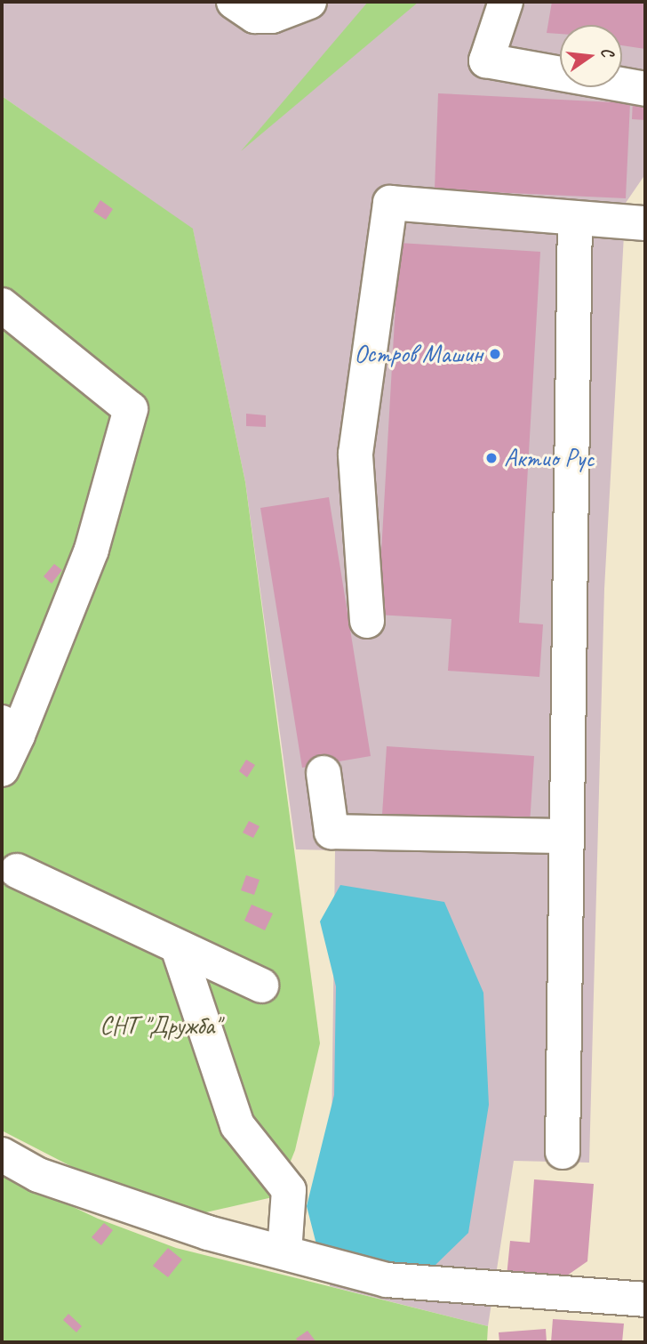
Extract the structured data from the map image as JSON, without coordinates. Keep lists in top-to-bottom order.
{
  "parks": ["СНТ \"Дружба\""],
  "places": ["Остров Машин", "Актио Рус"],
  "north": "right"
}
